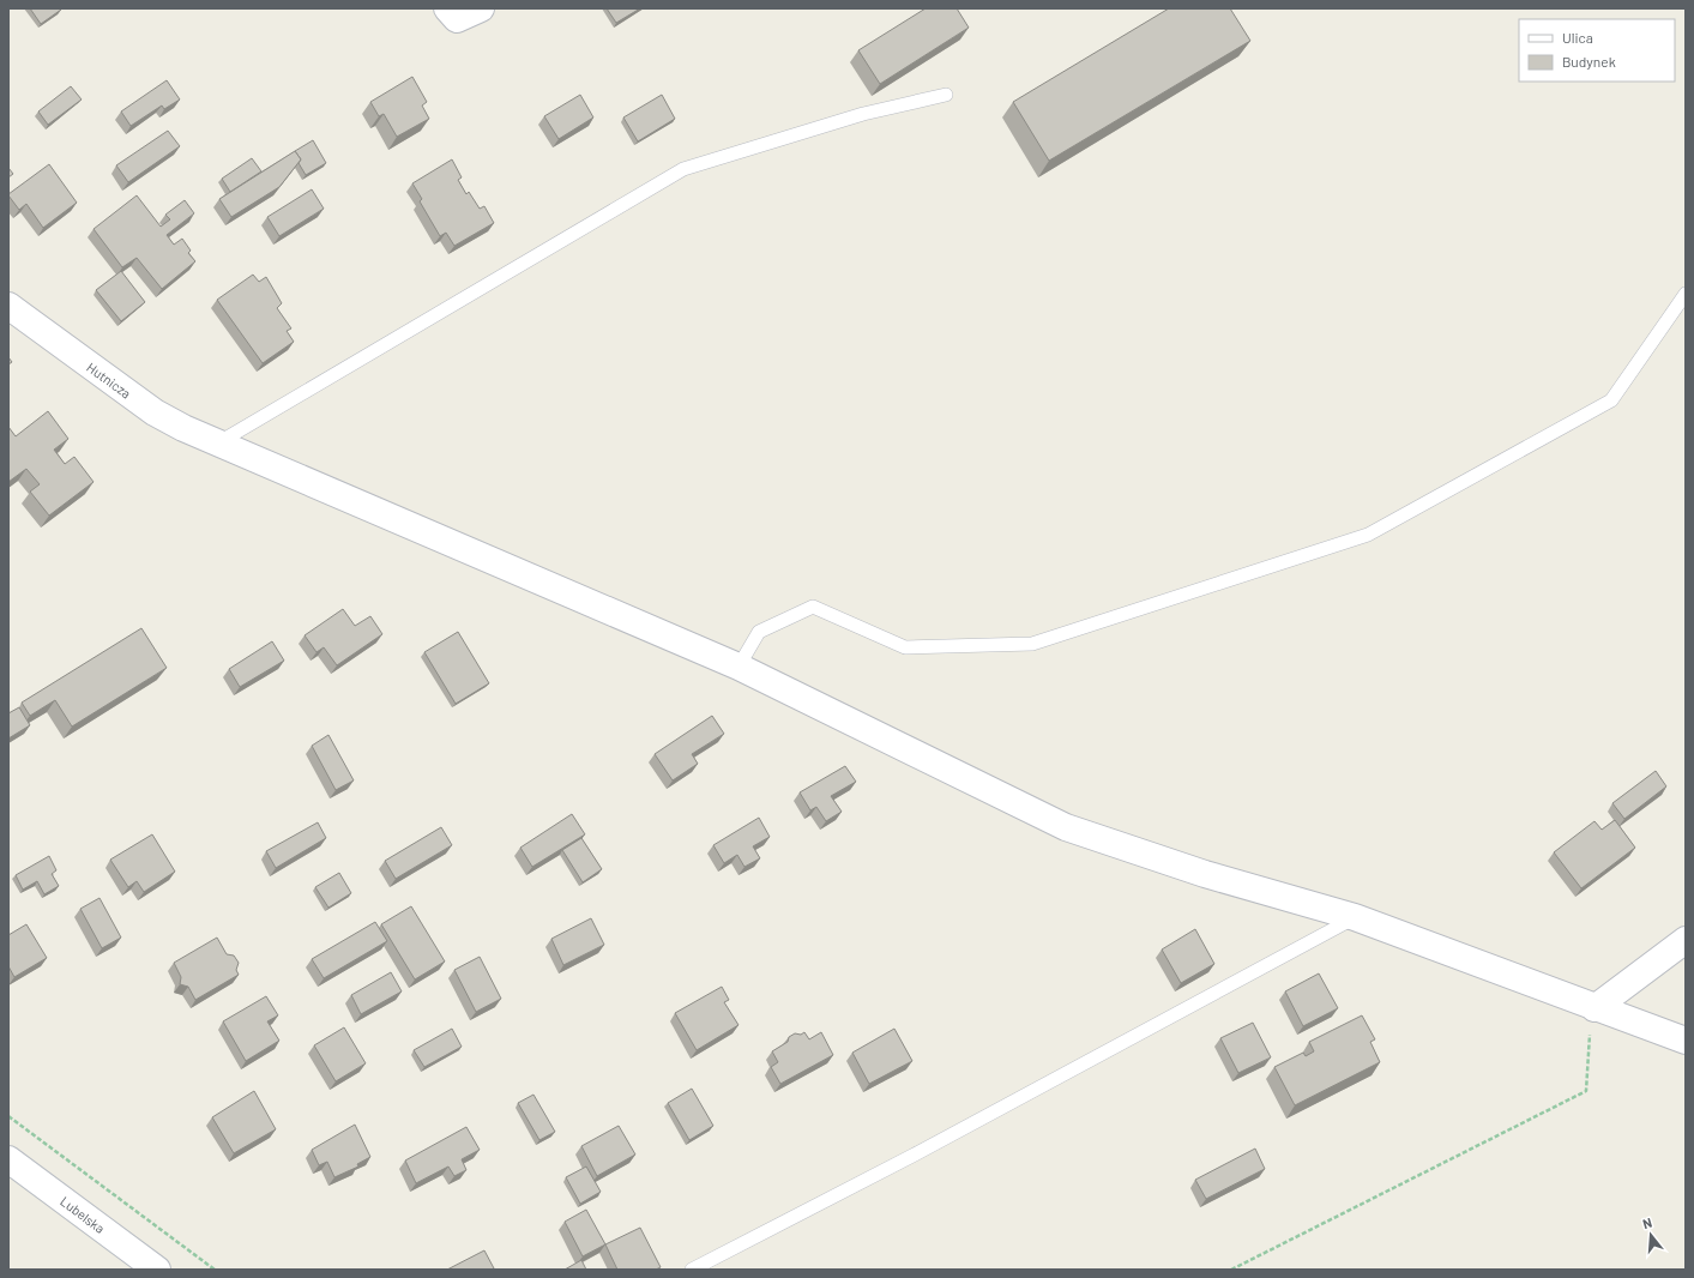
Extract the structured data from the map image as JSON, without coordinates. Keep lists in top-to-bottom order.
{
  "streets": {
    "street": ["Hutnicza", "Lubelska"]
  },
  "legend": ["Ulica", "Budynek"],
  "north": "top"
}
